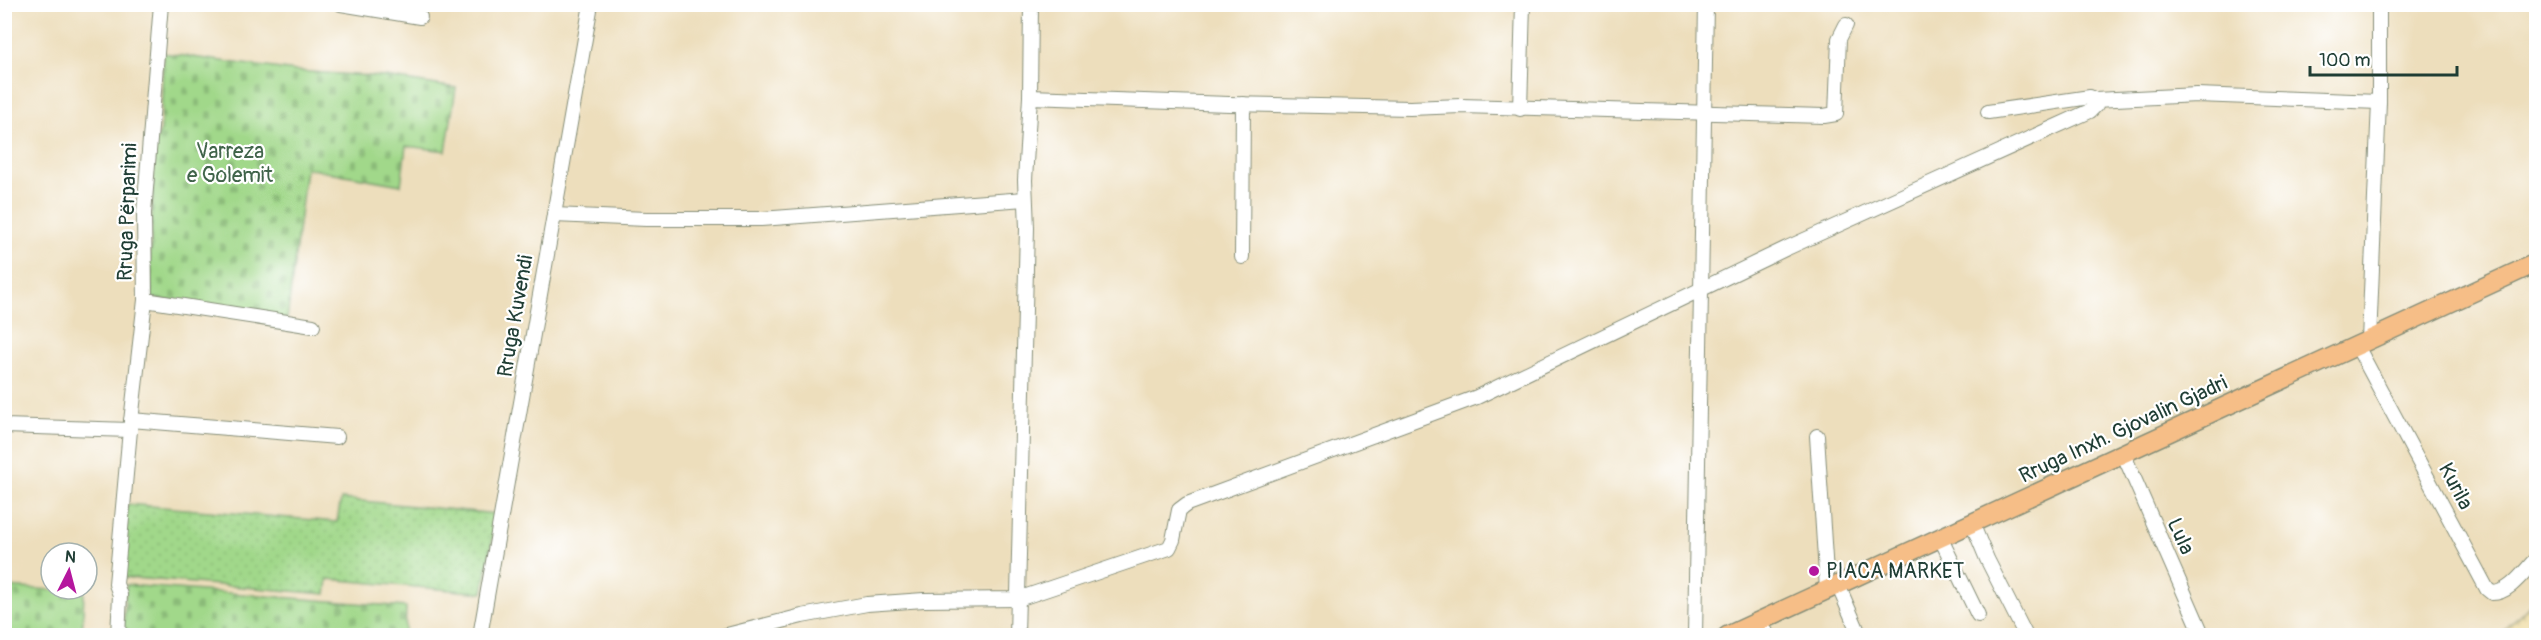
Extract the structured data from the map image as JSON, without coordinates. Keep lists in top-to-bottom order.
{
  "streets": {
    "main road": ["Rruga Inxh. Gjovalin Gjadri"],
    "street": [
      "Rruga Përparimi",
      "Rruga Kuvendi",
      "Kurila",
      "Lula"
    ]
  },
  "crossings": [
    ["Rruga Inxh. Gjovalin Gjadri", "Kurila"],
    ["Rruga Inxh. Gjovalin Gjadri", "Lula"]
  ],
  "parks": ["Varreza e Golemit"],
  "places": ["PIACA MARKET"],
  "scale_bar": "100 m",
  "north": "top"
}
